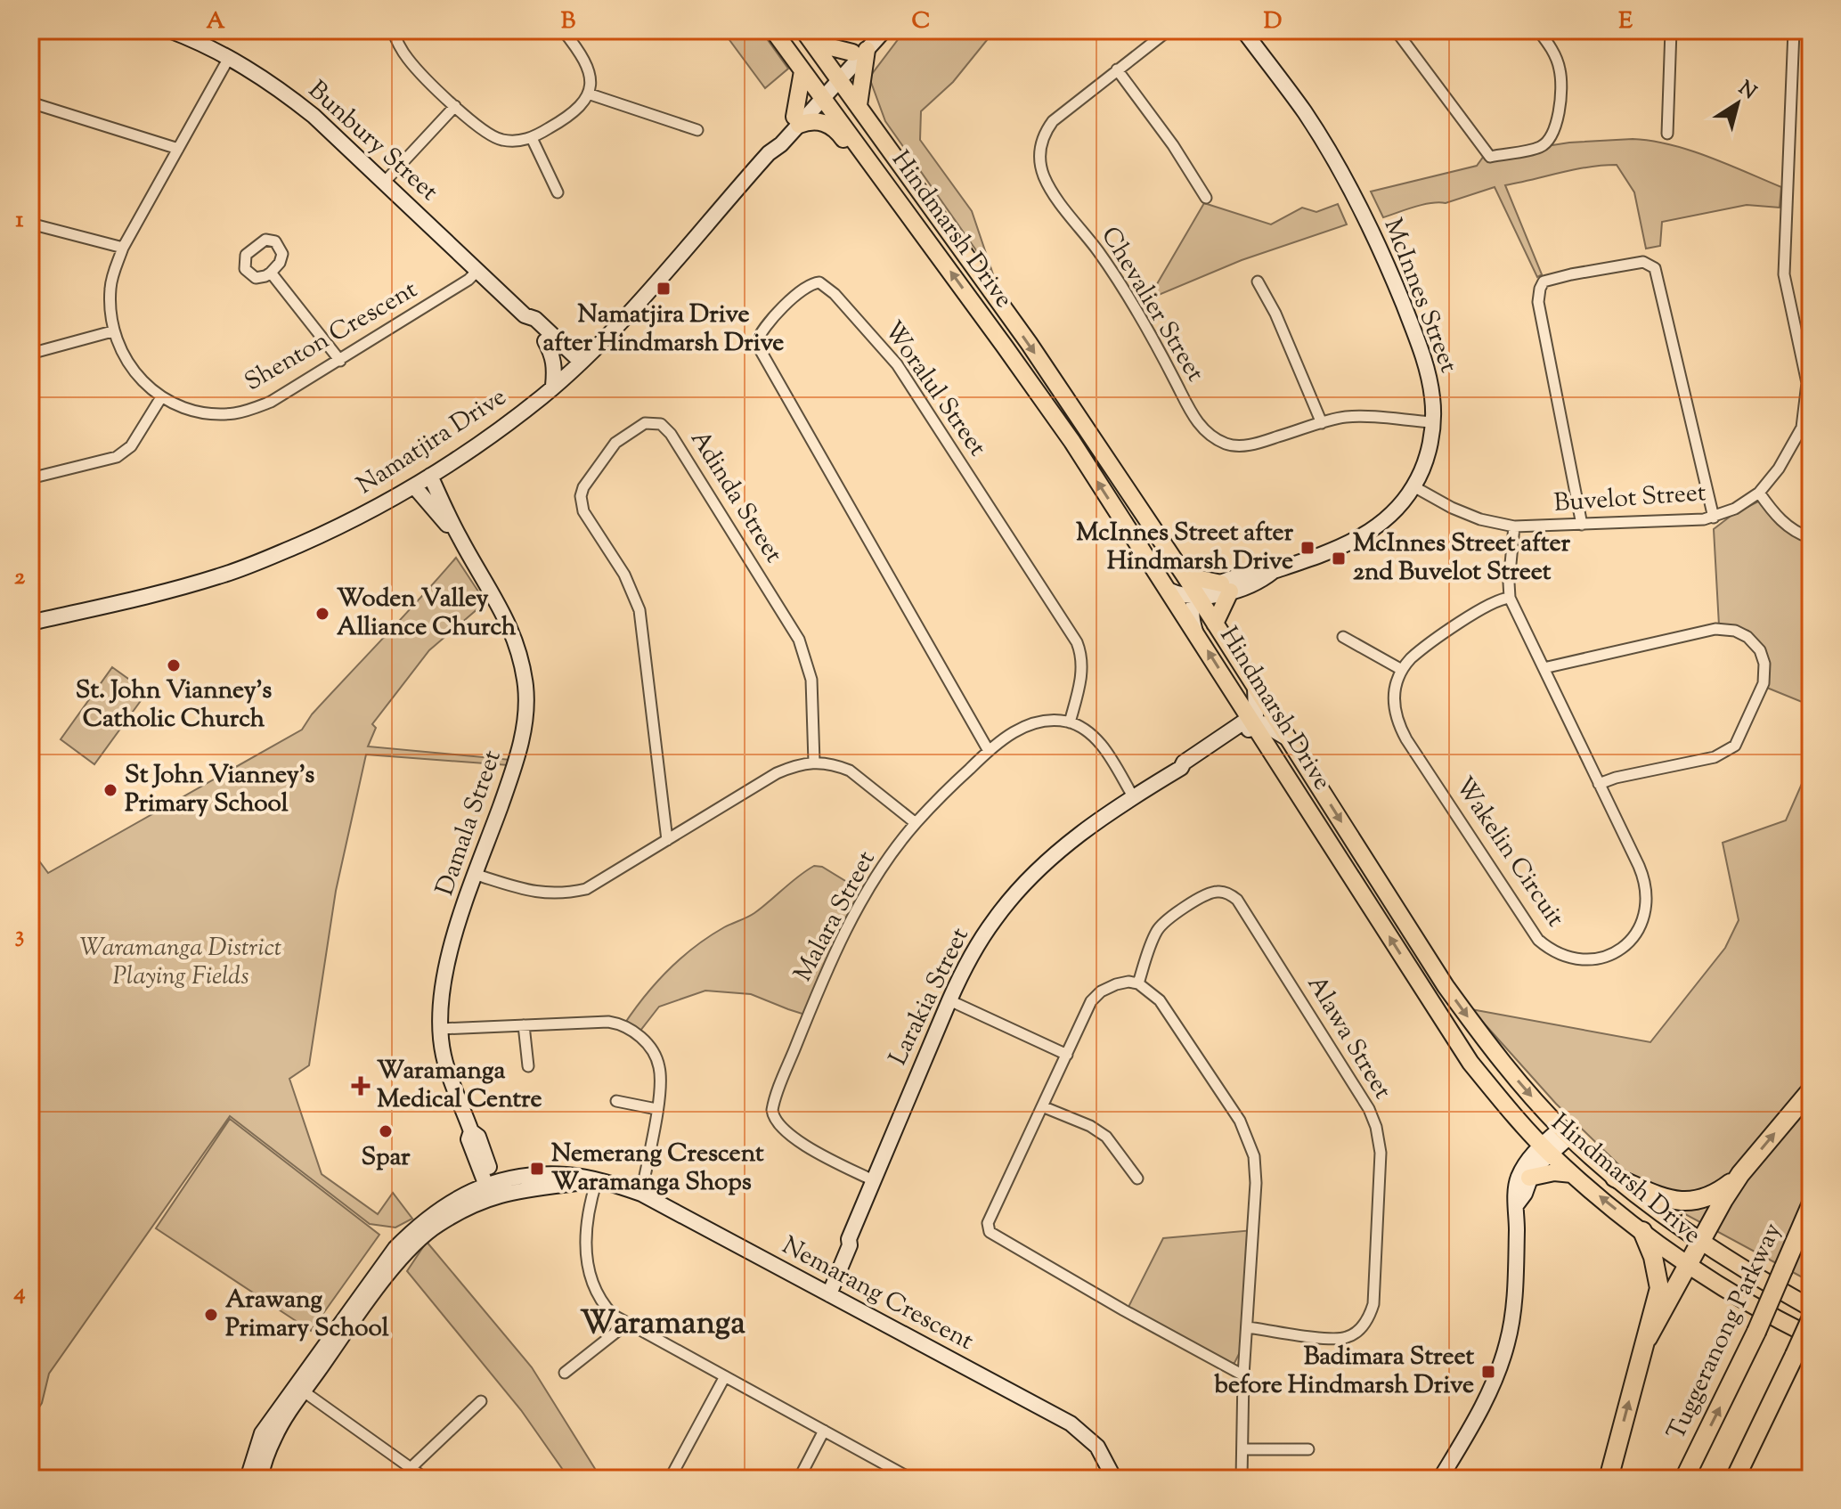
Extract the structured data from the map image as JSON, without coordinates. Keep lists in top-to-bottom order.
{
  "streets": {
    "highway": ["Tuggeranong Parkway"],
    "main road": ["Hindmarsh Drive"],
    "street": [
      "Bunbury Street",
      "McInnes Street",
      "Chevalier Street",
      "Shenton Crescent",
      "Woralul Street",
      "Namatjira Drive",
      "Adinda Street",
      "Buvelot Street",
      "Damala Street",
      "Wakelin Circuit",
      "Malara Street",
      "Larakia Street",
      "Alawa Street",
      "Nemarang Crescent"
    ]
  },
  "crossings": [
    ["Bunbury Street", "Shenton Crescent"],
    ["Bunbury Street", "Namatjira Drive"],
    ["Hindmarsh Drive", "McInnes Street"],
    ["Hindmarsh Drive", "Namatjira Drive"],
    ["Hindmarsh Drive", "Larakia Street"],
    ["McInnes Street", "Chevalier Street"],
    ["McInnes Street", "Buvelot Street"],
    ["Woralul Street", "Malara Street"],
    ["Namatjira Drive", "Damala Street"],
    ["Buvelot Street", "Wakelin Circuit"],
    ["Damala Street", "Nemarang Crescent"],
    ["Malara Street", "Larakia Street"],
    ["Larakia Street", "Nemarang Crescent"]
  ],
  "districts": ["Waramanga"],
  "parks": ["Waramanga District Playing Fields"],
  "places": {
    "transit": [
      "Namatjira Drive after Hindmarsh Drive",
      "McInnes Street after Hindmarsh Drive",
      "McInnes Street after 2nd Buvelot Street",
      "Nemerang Crescent Waramanga Shops",
      "Badimara Street before Hindmarsh Drive"
    ],
    "other": [
      "Woden Valley Alliance Church",
      "St. John Vianney's Catholic Church",
      "St John Vianney's Primary School",
      "Spar",
      "Arawang Primary School"
    ],
    "health": ["Waramanga Medical Centre"]
  },
  "north": "top right",
  "grid": {
    "columns": [
      "A",
      "B",
      "C",
      "D",
      "E"
    ],
    "rows": [
      "1",
      "2",
      "3",
      "4"
    ]
  }
}
